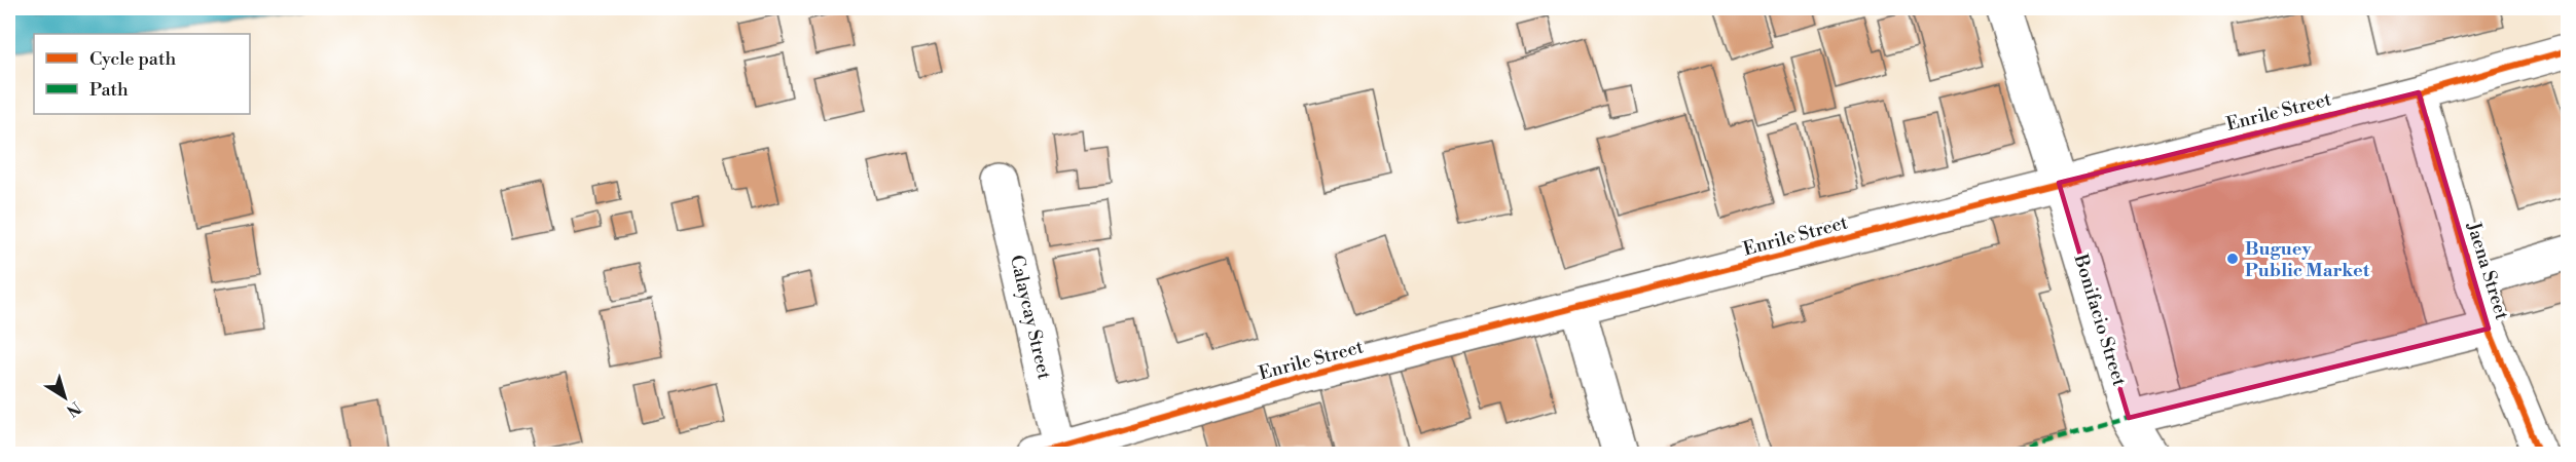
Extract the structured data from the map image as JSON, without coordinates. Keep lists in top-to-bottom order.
{
  "streets": {
    "street": [
      "Enrile Street",
      "Jaena Street",
      "Calaycay Street",
      "Bonifacio Street"
    ]
  },
  "crossings": [
    ["Enrile Street", "Jaena Street"],
    ["Enrile Street", "Calaycay Street"],
    ["Enrile Street", "Bonifacio Street"]
  ],
  "places": ["Buguey Public Market"],
  "legend": ["Cycle path", "Path"],
  "north": "bottom right"
}
